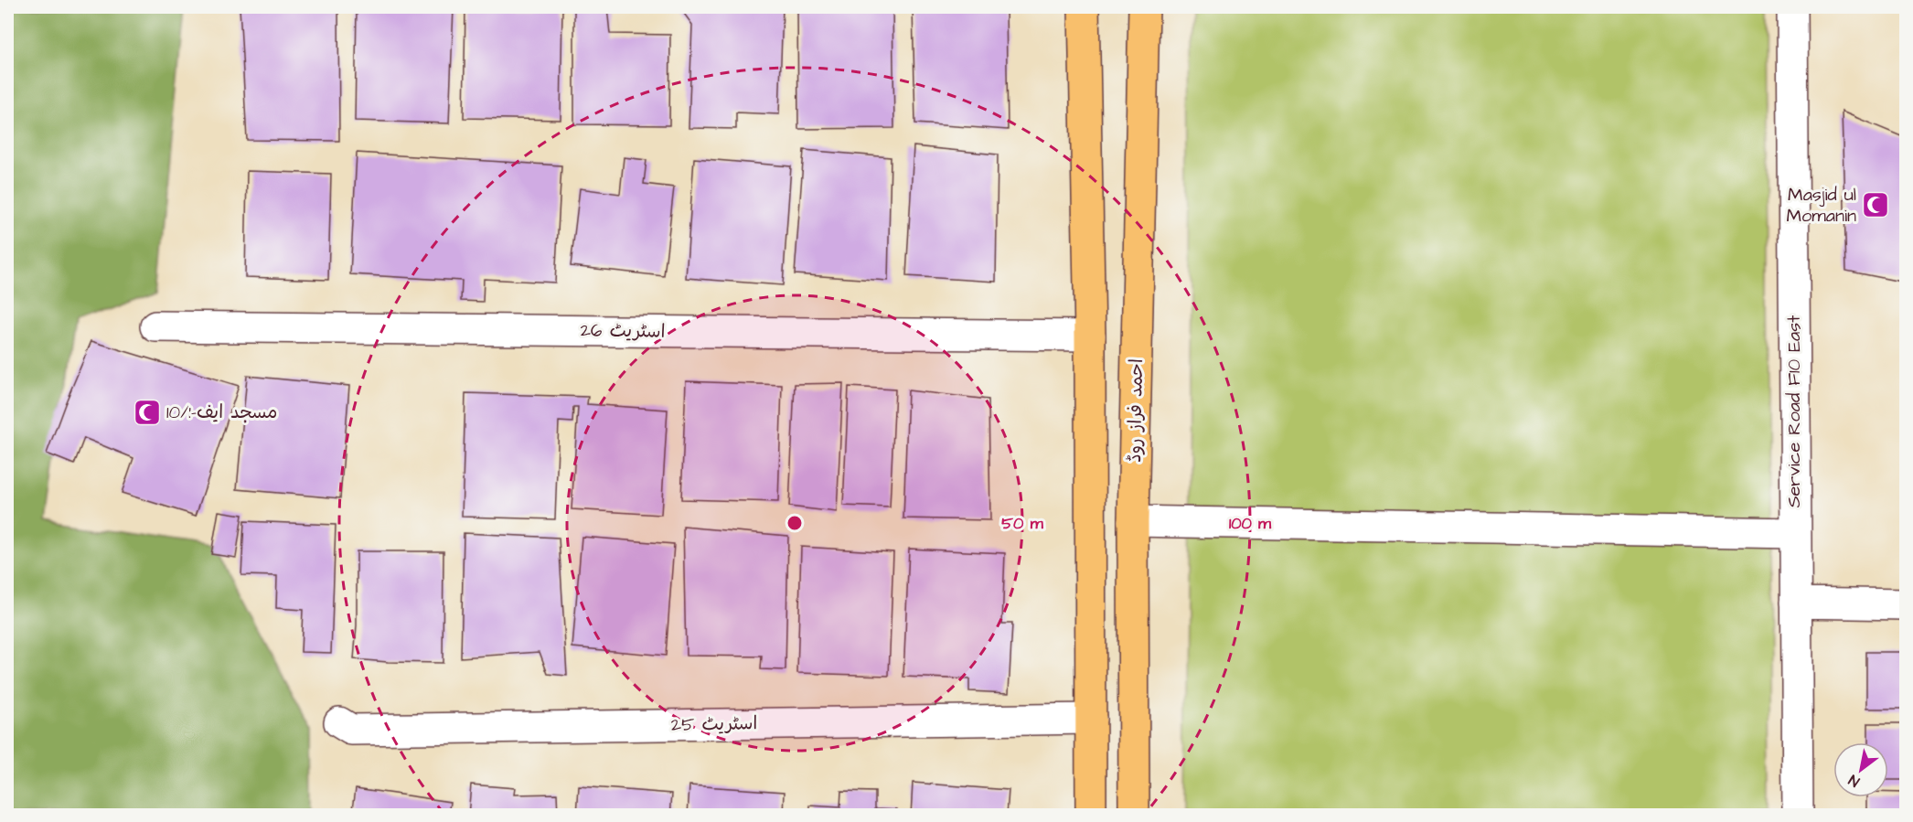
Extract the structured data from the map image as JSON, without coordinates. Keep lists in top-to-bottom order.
{
  "streets": {
    "main road": ["احمد فراز روڈ"],
    "street": ["اسٹریٹ 26", "Service Road F10 East", "اسٹریٹ 25"]
  },
  "places": {
    "mosque": ["Masjid ul Momanin", "مسجد ایف-10/1"]
  },
  "north": "bottom left",
  "rings": ["50 m", "100 m"]
}
